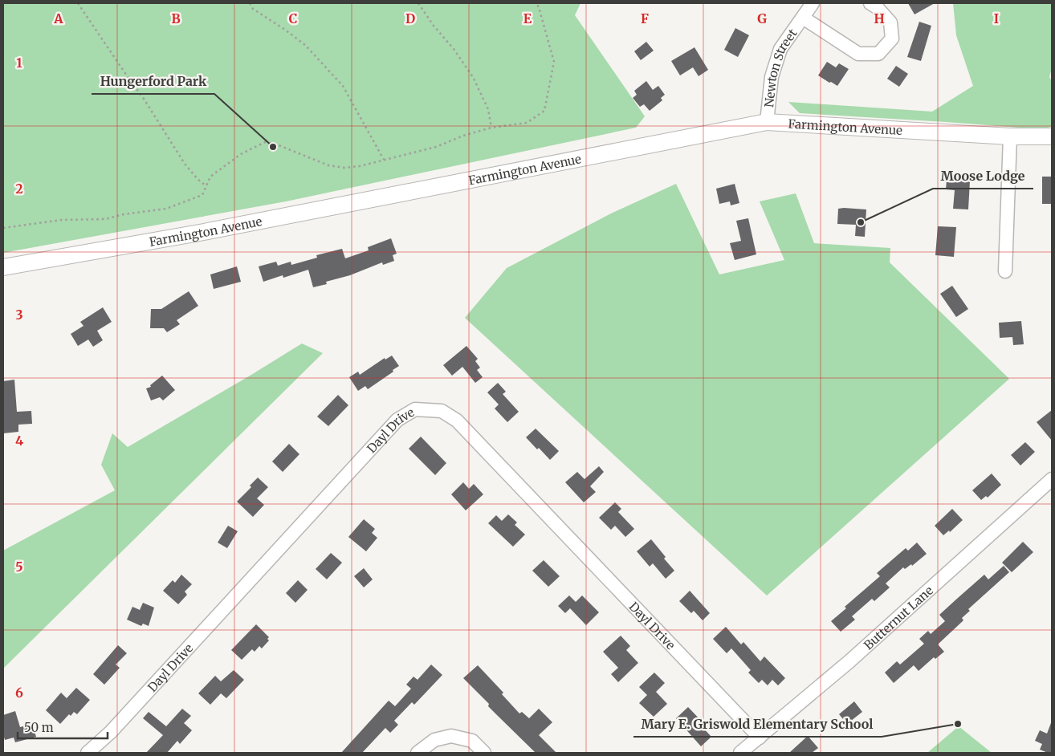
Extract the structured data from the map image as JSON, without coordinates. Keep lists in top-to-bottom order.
{
  "streets": {
    "main road": ["Farmington Avenue"],
    "street": ["Newton Street", "Dayl Drive", "Butternut Lane"]
  },
  "crossings": [
    ["Newton Street", "Farmington Avenue"],
    ["Dayl Drive", "Butternut Lane"]
  ],
  "places": ["Hungerford Park", "Moose Lodge", "Mary E. Griswold Elementary School"],
  "scale_bar": "50 m",
  "grid": {
    "columns": [
      "A",
      "B",
      "C",
      "D",
      "E",
      "F",
      "G",
      "H",
      "I"
    ],
    "rows": [
      "1",
      "2",
      "3",
      "4",
      "5",
      "6"
    ]
  }
}
